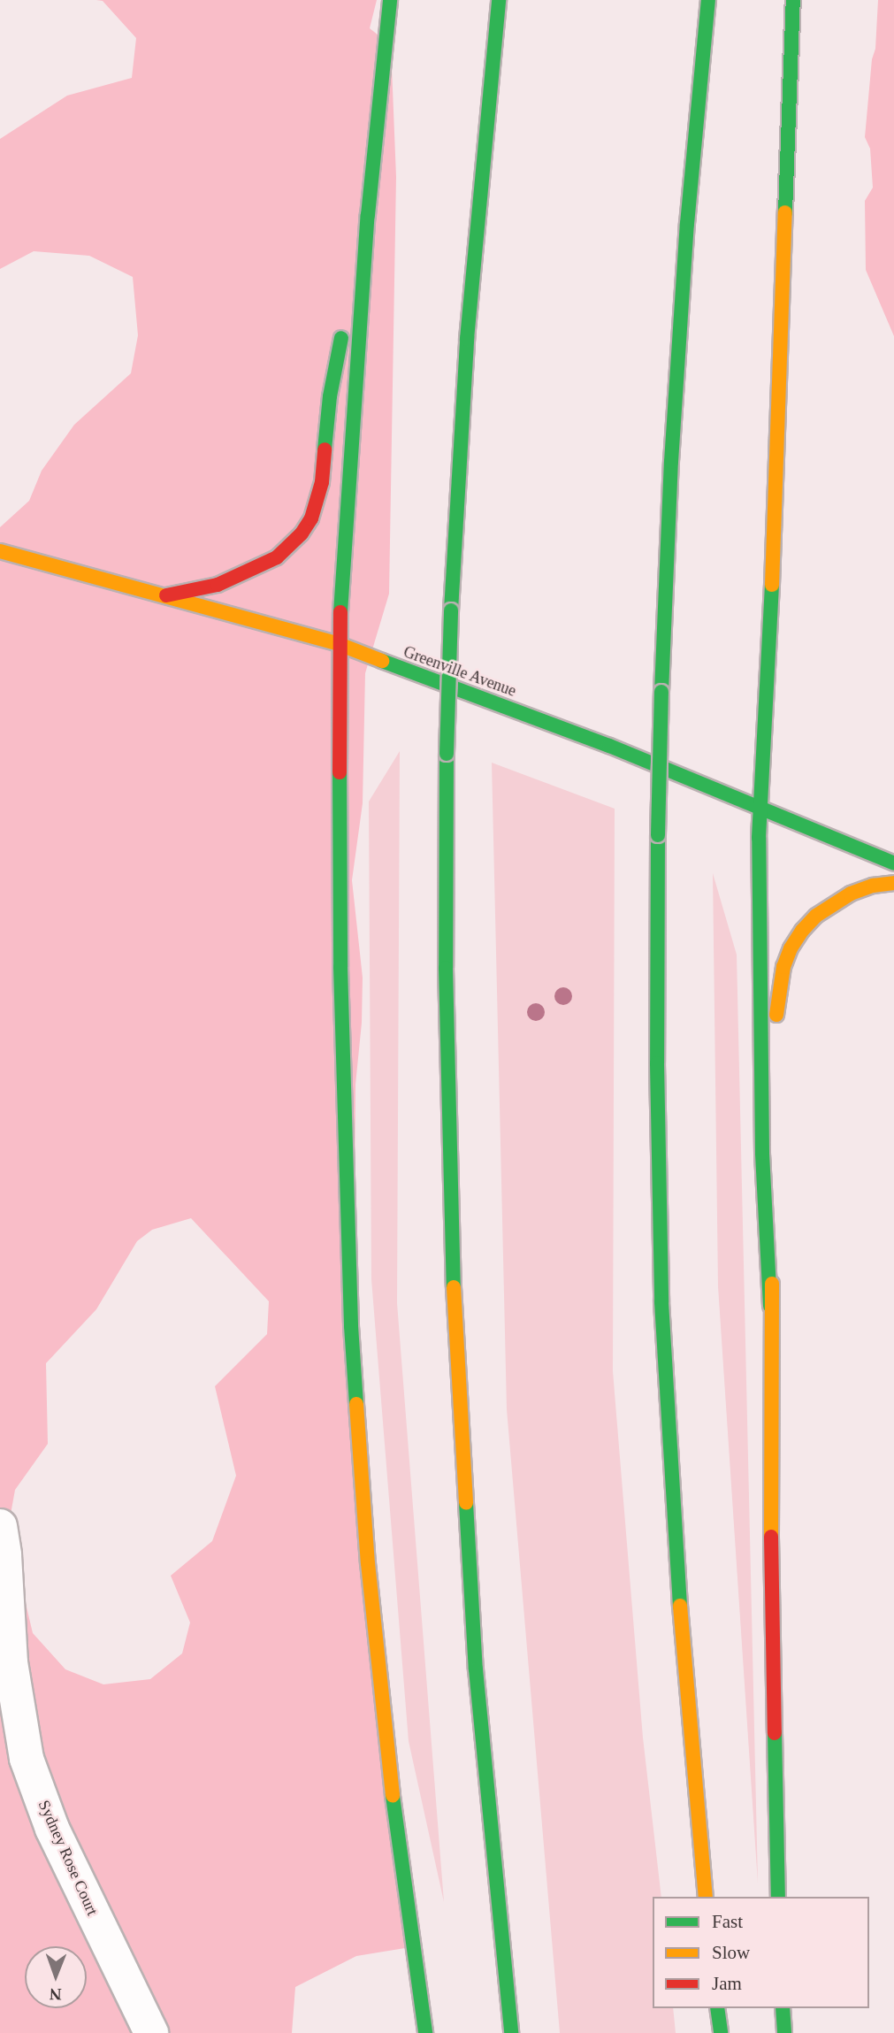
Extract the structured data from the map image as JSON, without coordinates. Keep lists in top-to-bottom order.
{
  "streets": {
    "main road": ["Greenville Avenue"],
    "street": ["Sydney Rose Court"]
  },
  "legend": ["Fast", "Slow", "Jam"],
  "north": "bottom"
}
